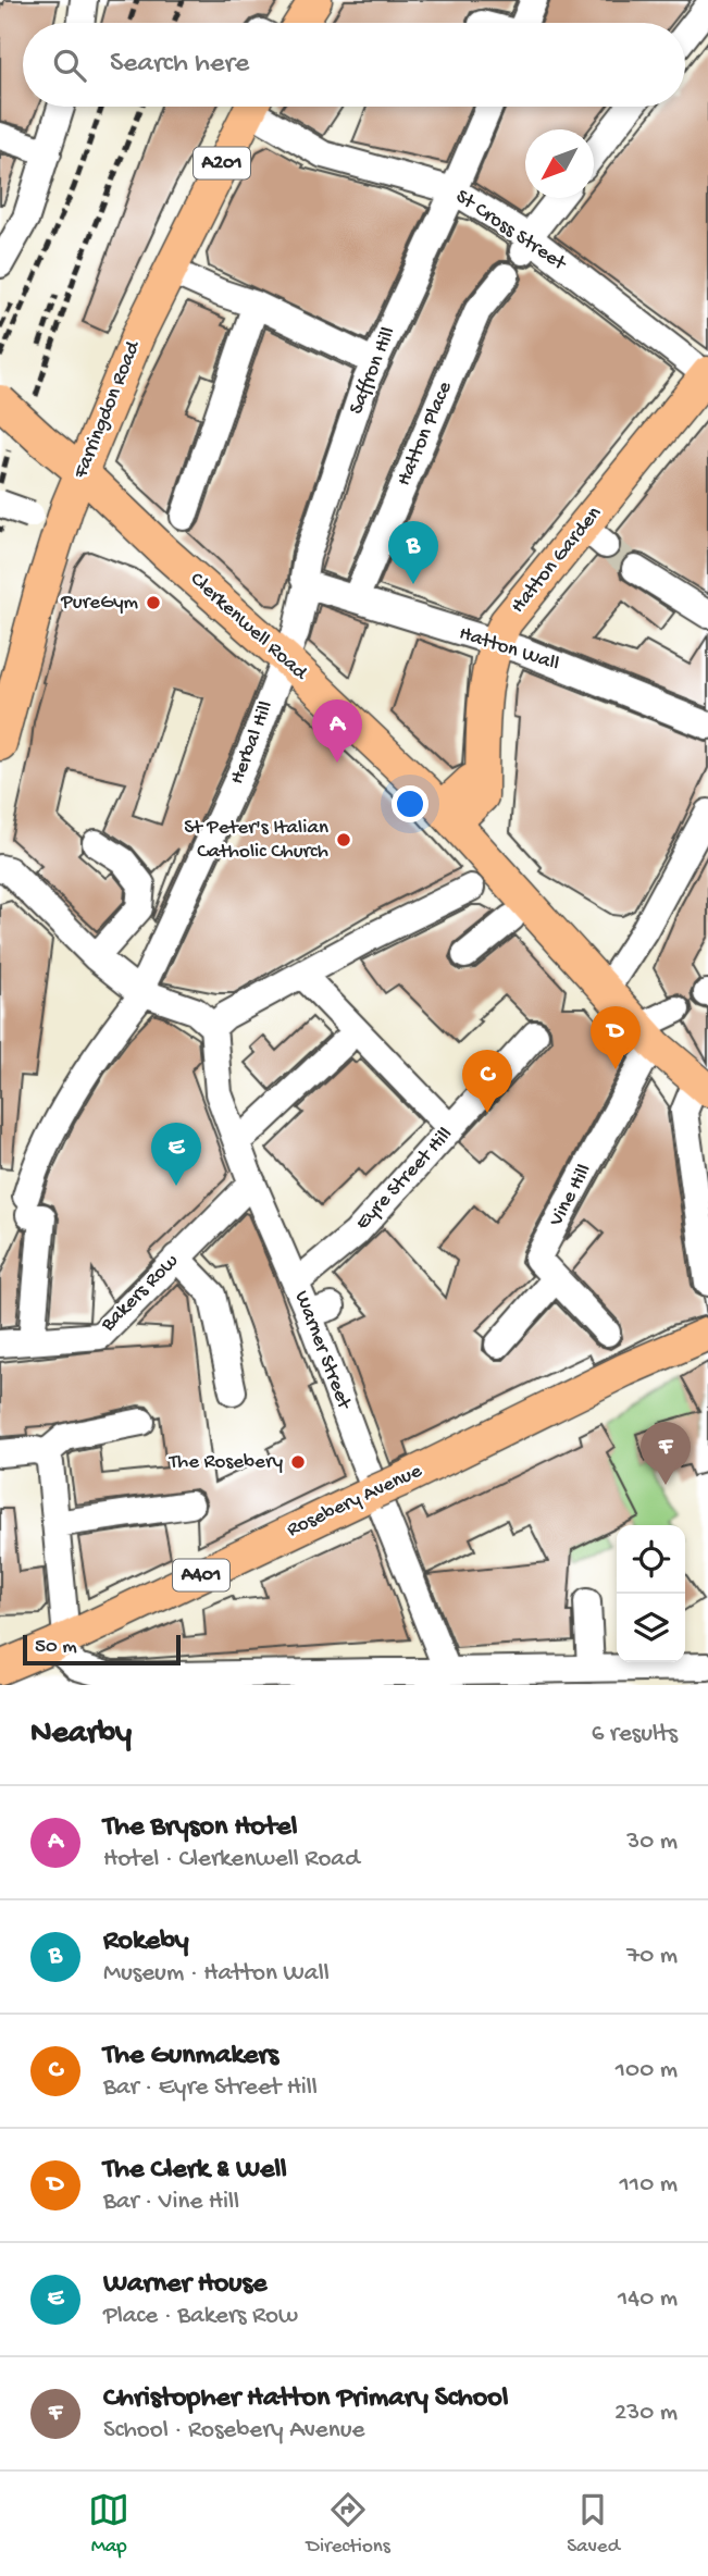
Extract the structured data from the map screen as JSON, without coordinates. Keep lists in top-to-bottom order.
{
  "streets": {
    "main road": [
      "A201",
      "Farringdon Road",
      "Hatton Garden",
      "Clerkenwell Road",
      "Rosebery Avenue",
      "A401"
    ],
    "street": [
      "St Cross Street",
      "Saffron Hill",
      "Hatton Place",
      "Hatton Wall",
      "Herbal Hill",
      "Eyre Street Hill",
      "Vine Hill",
      "Bakers Row",
      "Warner Street"
    ]
  },
  "crossings": [
    ["St Cross Street", "Saffron Hill"],
    ["St Cross Street", "Hatton Garden"],
    ["Saffron Hill", "Clerkenwell Road"],
    ["Saffron Hill", "Hatton Wall"],
    ["Saffron Hill", "Herbal Hill"],
    ["Farringdon Road", "Clerkenwell Road"],
    ["Hatton Place", "Hatton Wall"],
    ["Hatton Garden", "Clerkenwell Road"],
    ["Hatton Garden", "Hatton Wall"],
    ["Clerkenwell Road", "Herbal Hill"],
    ["Clerkenwell Road", "Vine Hill"],
    ["Herbal Hill", "Bakers Row"],
    ["Eyre Street Hill", "Warner Street"],
    ["Bakers Row", "Warner Street"]
  ],
  "places": ["PureGym", "St Peter's Italian Catholic Church", "The Rosebery"],
  "scale_bar": "50 m",
  "north": "bottom left",
  "page": {
    "search": "Search here",
    "pins": [
      "B",
      "A",
      "D",
      "C",
      "E",
      "F"
    ],
    "scale": "50 m",
    "heading": ["Nearby", "6 results"],
    "list": [
      {
        "mark": "A",
        "name": "The Bryson Hotel",
        "note": "Hotel · Clerkenwell Road",
        "value": "30 m"
      },
      {
        "mark": "B",
        "name": "Rokeby",
        "note": "Museum · Hatton Wall",
        "value": "70 m"
      },
      {
        "mark": "C",
        "name": "The Gunmakers",
        "note": "Bar · Eyre Street Hill",
        "value": "100 m"
      },
      {
        "mark": "D",
        "name": "The Clerk & Well",
        "note": "Bar · Vine Hill",
        "value": "110 m"
      },
      {
        "mark": "E",
        "name": "Warner House",
        "note": "Place · Bakers Row",
        "value": "140 m"
      },
      {
        "mark": "F",
        "name": "Christopher Hatton Primary School",
        "note": "School · Rosebery Avenue",
        "value": "230 m"
      }
    ],
    "nav": ["Map", "Directions", "Saved"]
  }
}
